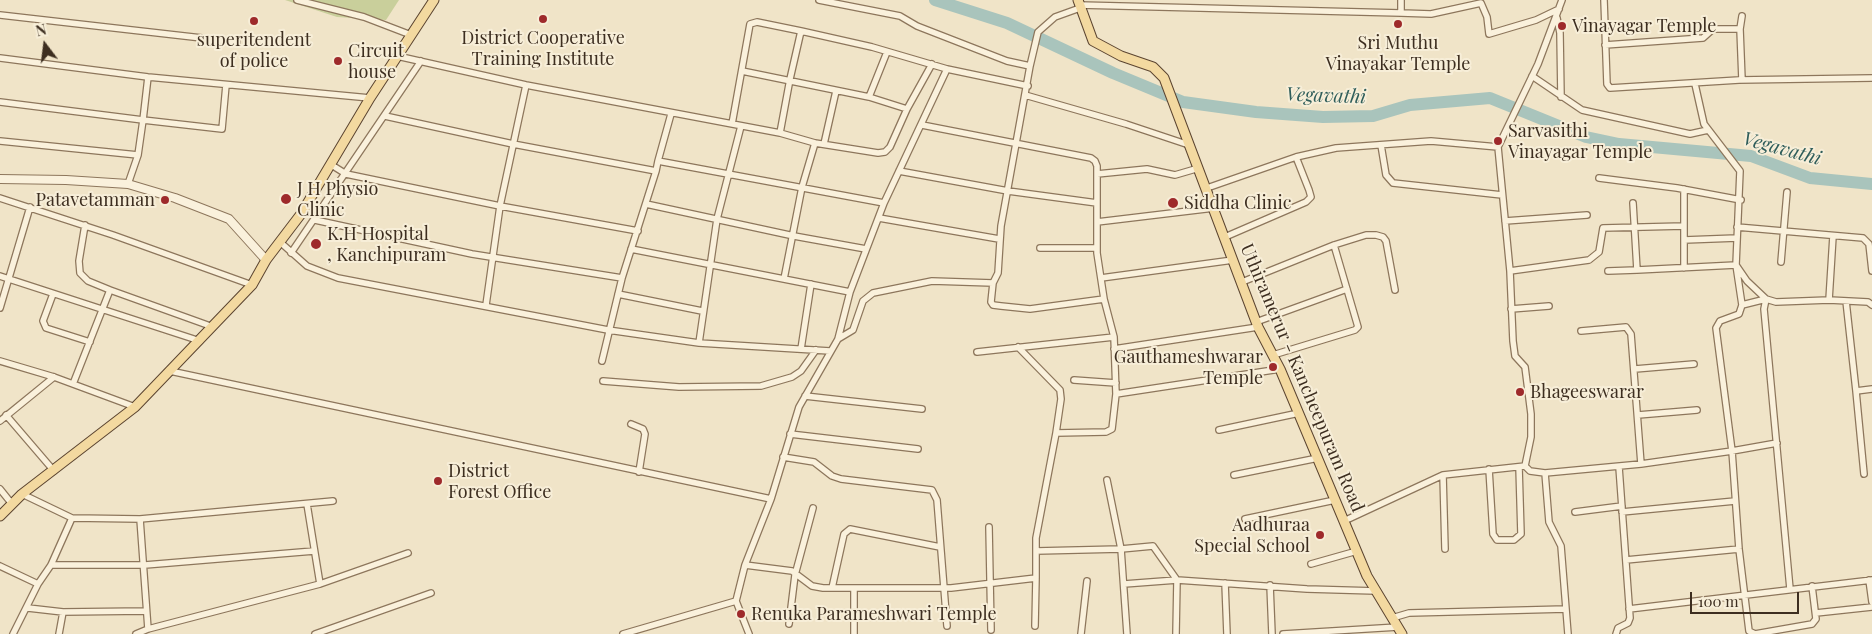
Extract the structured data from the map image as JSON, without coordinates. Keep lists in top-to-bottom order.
{
  "streets": {
    "main road": ["Uthiramerur - Kancheepuram Road"]
  },
  "water": ["Vegavathi"],
  "places": [
    "District Cooperative Training Institute",
    "superitendent of police",
    "Sri Muthu Vinayakar Temple",
    "Vinayagar Temple",
    "Circuit house",
    "Sarvasithi Vinayagar Temple",
    "J H Physio Clinic",
    "Patavetamman",
    "Siddha Clinic",
    "K.H Hospital , Kanchipuram",
    "Gauthameshwarar Temple",
    "Bhageeswarar",
    "District Forest Office",
    "Aadhuraa Special School",
    "Renuka Parameshwari Temple"
  ],
  "scale_bar": "100 m",
  "north": "top"
}
